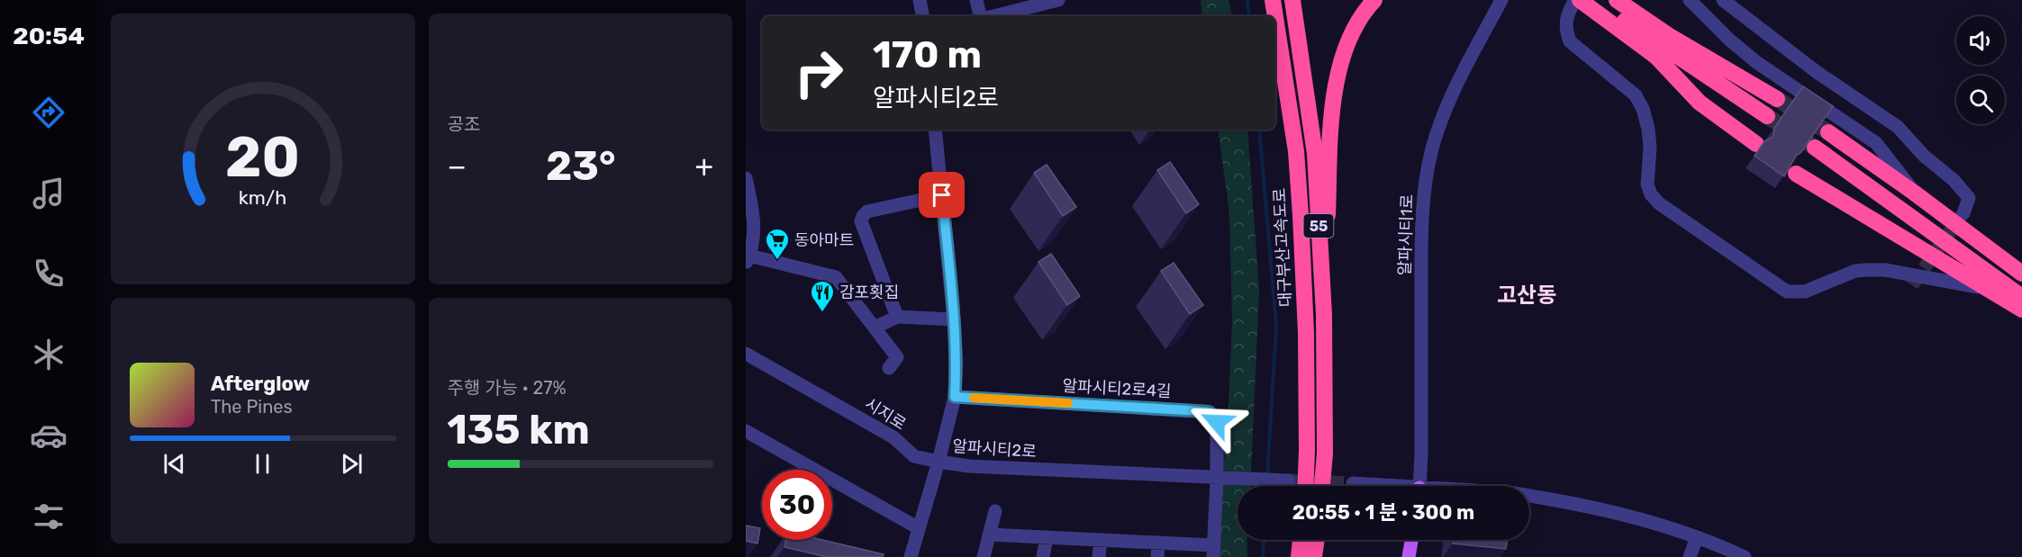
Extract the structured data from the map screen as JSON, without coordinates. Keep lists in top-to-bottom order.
{
  "streets": {
    "highway": ["55", "대구부산고속도로"],
    "street": [
      "알파시티1로",
      "알파시티2로4길",
      "시지로",
      "알파시티2로"
    ]
  },
  "crossings": [
    ["알파시티2로4길", "알파시티2로"],
    ["시지로", "알파시티2로"]
  ],
  "districts": ["고산동"],
  "places": {
    "supermarket": ["동아마트"],
    "restaurant": ["감포횟집"]
  },
  "page": {
    "tabs": "20:54",
    "tile": [
      "공조",
      ["주행 가능 · 27%", "135 km"]
    ],
    "turn": ["170 m", "알파시티2로"],
    "heat": ["−", "23°", "+"],
    "song": ["Afterglow", "The Pines"],
    "limit": "30",
    "trip": "20:55 · 1 분 · 300 m",
    "gauge": ["20", "km/h"]
  }
}
